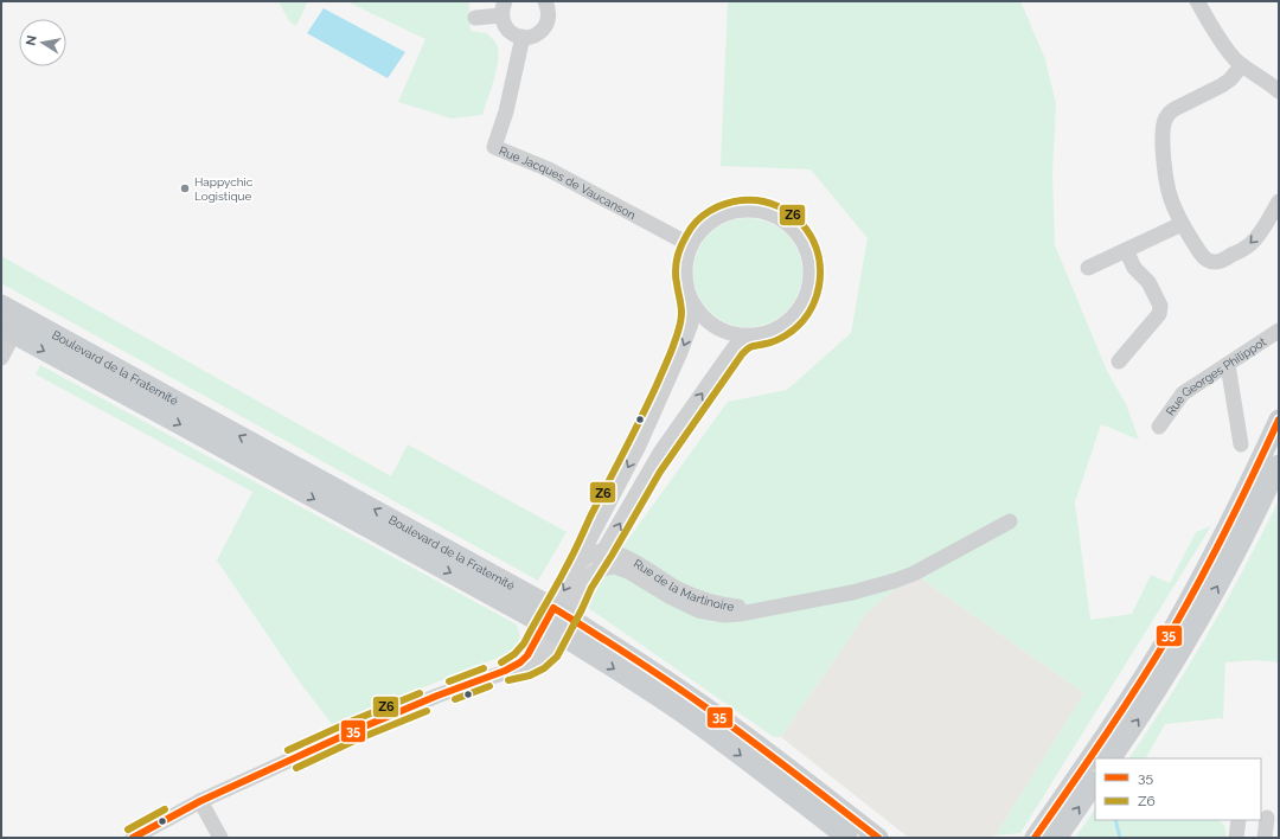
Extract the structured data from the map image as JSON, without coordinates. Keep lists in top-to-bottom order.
{
  "streets": {
    "main road": ["Boulevard de la Fraternité"],
    "street": ["Rue Jacques de Vaucanson", "Rue Georges Philippot", "Rue de la Martinoire"]
  },
  "places": ["Happychic Logistique"],
  "lines": ["transit line Z6", "transit line 35"],
  "legend": ["35", "Z6"],
  "north": "left"
}
